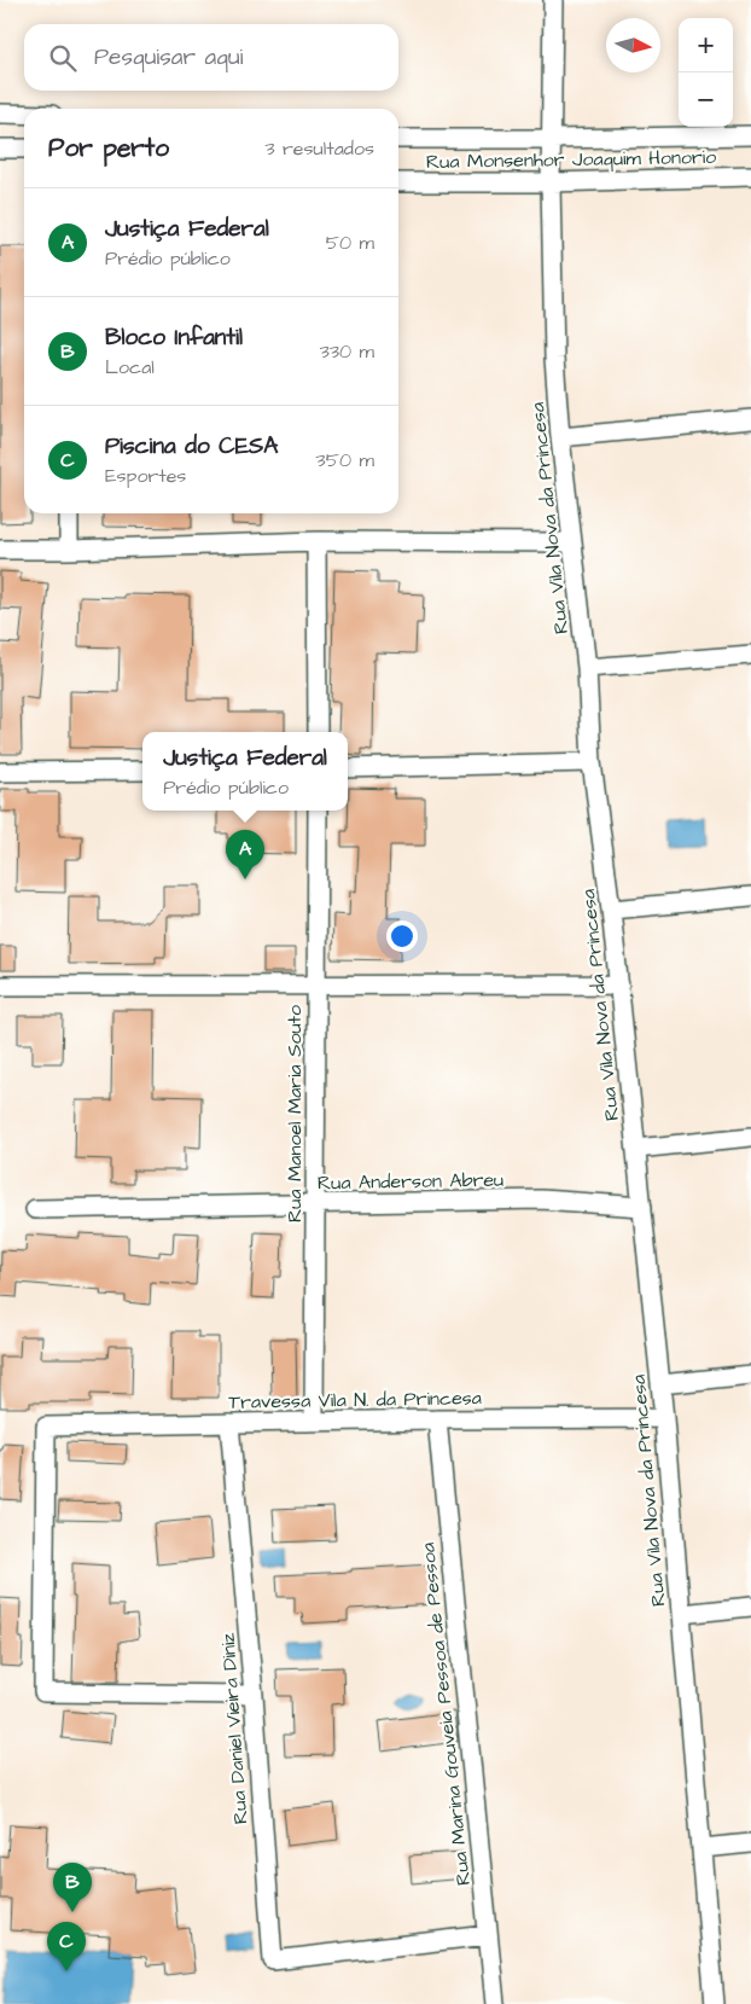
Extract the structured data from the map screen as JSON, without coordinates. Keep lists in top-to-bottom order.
{
  "streets": {
    "street": [
      "Rua Monsenhor Joaquim Honorio",
      "Rua Vila Nova da Princesa",
      "Rua Manoel Maria Souto",
      "Rua Anderson Abreu",
      "Travessa Vila N. da Princesa",
      "Rua Marina Gouveia Pessoa de Pessoa",
      "Rua Daniel Vieira Diniz"
    ]
  },
  "crossings": [
    ["Rua Monsenhor Joaquim Honorio", "Rua Vila Nova da Princesa"],
    ["Rua Vila Nova da Princesa", "Rua Anderson Abreu"],
    ["Rua Vila Nova da Princesa", "Travessa Vila N. da Princesa"],
    ["Rua Manoel Maria Souto", "Rua Anderson Abreu"],
    ["Rua Manoel Maria Souto", "Travessa Vila N. da Princesa"],
    ["Travessa Vila N. da Princesa", "Rua Marina Gouveia Pessoa de Pessoa"],
    ["Travessa Vila N. da Princesa", "Rua Daniel Vieira Diniz"],
    ["Rua Marina Gouveia Pessoa de Pessoa", "Rua Daniel Vieira Diniz"]
  ],
  "north": "right",
  "page": {
    "map_buttons": ["+", "−"],
    "search": "Pesquisar aqui",
    "heading": ["Por perto", "3 resultados"],
    "list": [
      {
        "mark": "A",
        "name": "Justiça Federal",
        "note": "Prédio público",
        "value": "50 m"
      },
      {
        "mark": "B",
        "name": "Bloco Infantil",
        "note": "Local",
        "value": "330 m"
      },
      {
        "mark": "C",
        "name": "Piscina do CESA",
        "note": "Esportes",
        "value": "350 m"
      }
    ],
    "popup": ["Justiça Federal", "Prédio público"],
    "pins": ["A", "B", "C"]
  }
}
